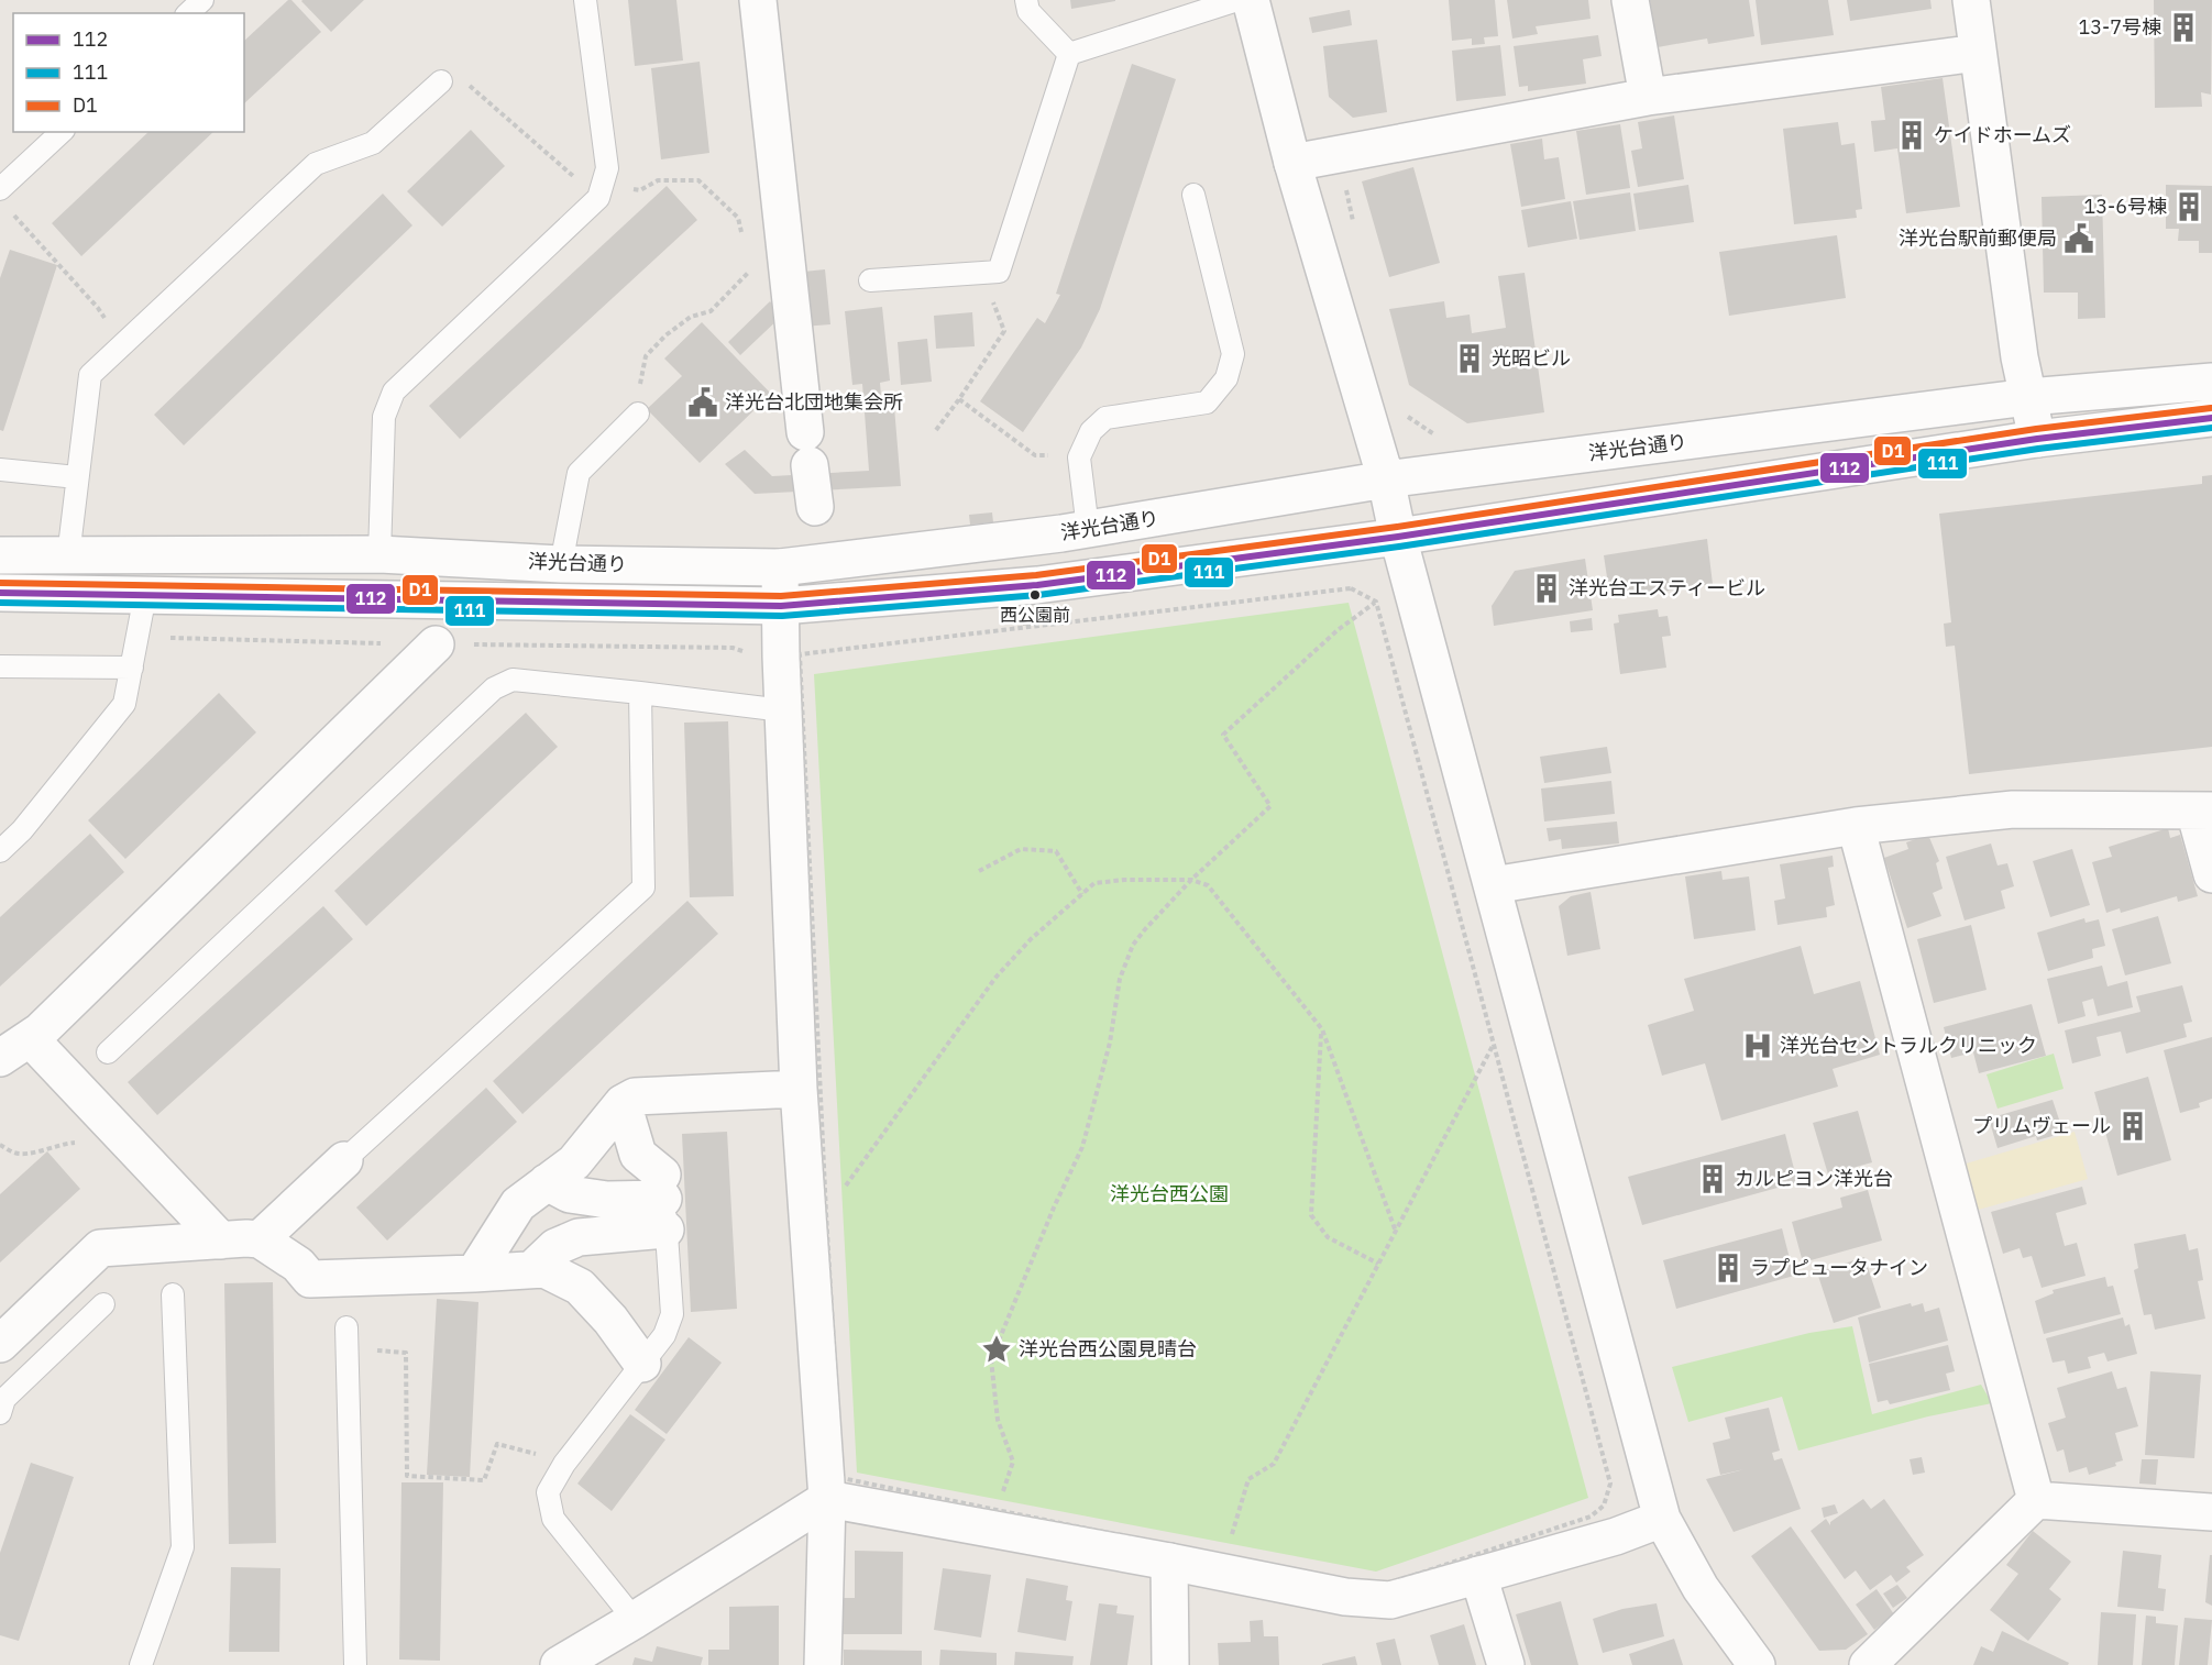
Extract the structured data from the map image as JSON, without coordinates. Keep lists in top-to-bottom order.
{
  "streets": {
    "street": ["洋光台通り"]
  },
  "parks": ["洋光台西公園"],
  "places": {
    "building": [
      "13-7号棟",
      "ケイドホームズ",
      "13-6号棟",
      "光昭ビル",
      "洋光台エスティービル",
      "プリムヴェール",
      "カルピヨン洋光台",
      "ラプピュータナイン"
    ],
    "public building": ["洋光台駅前郵便局", "洋光台北団地集会所"],
    "other": ["西公園前"],
    "hospital": ["洋光台セントラルクリニック"],
    "place": ["洋光台西公園見晴台"]
  },
  "lines": ["transit line D1", "transit line 112", "transit line 111"],
  "legend": ["112", "111", "D1"]
}
